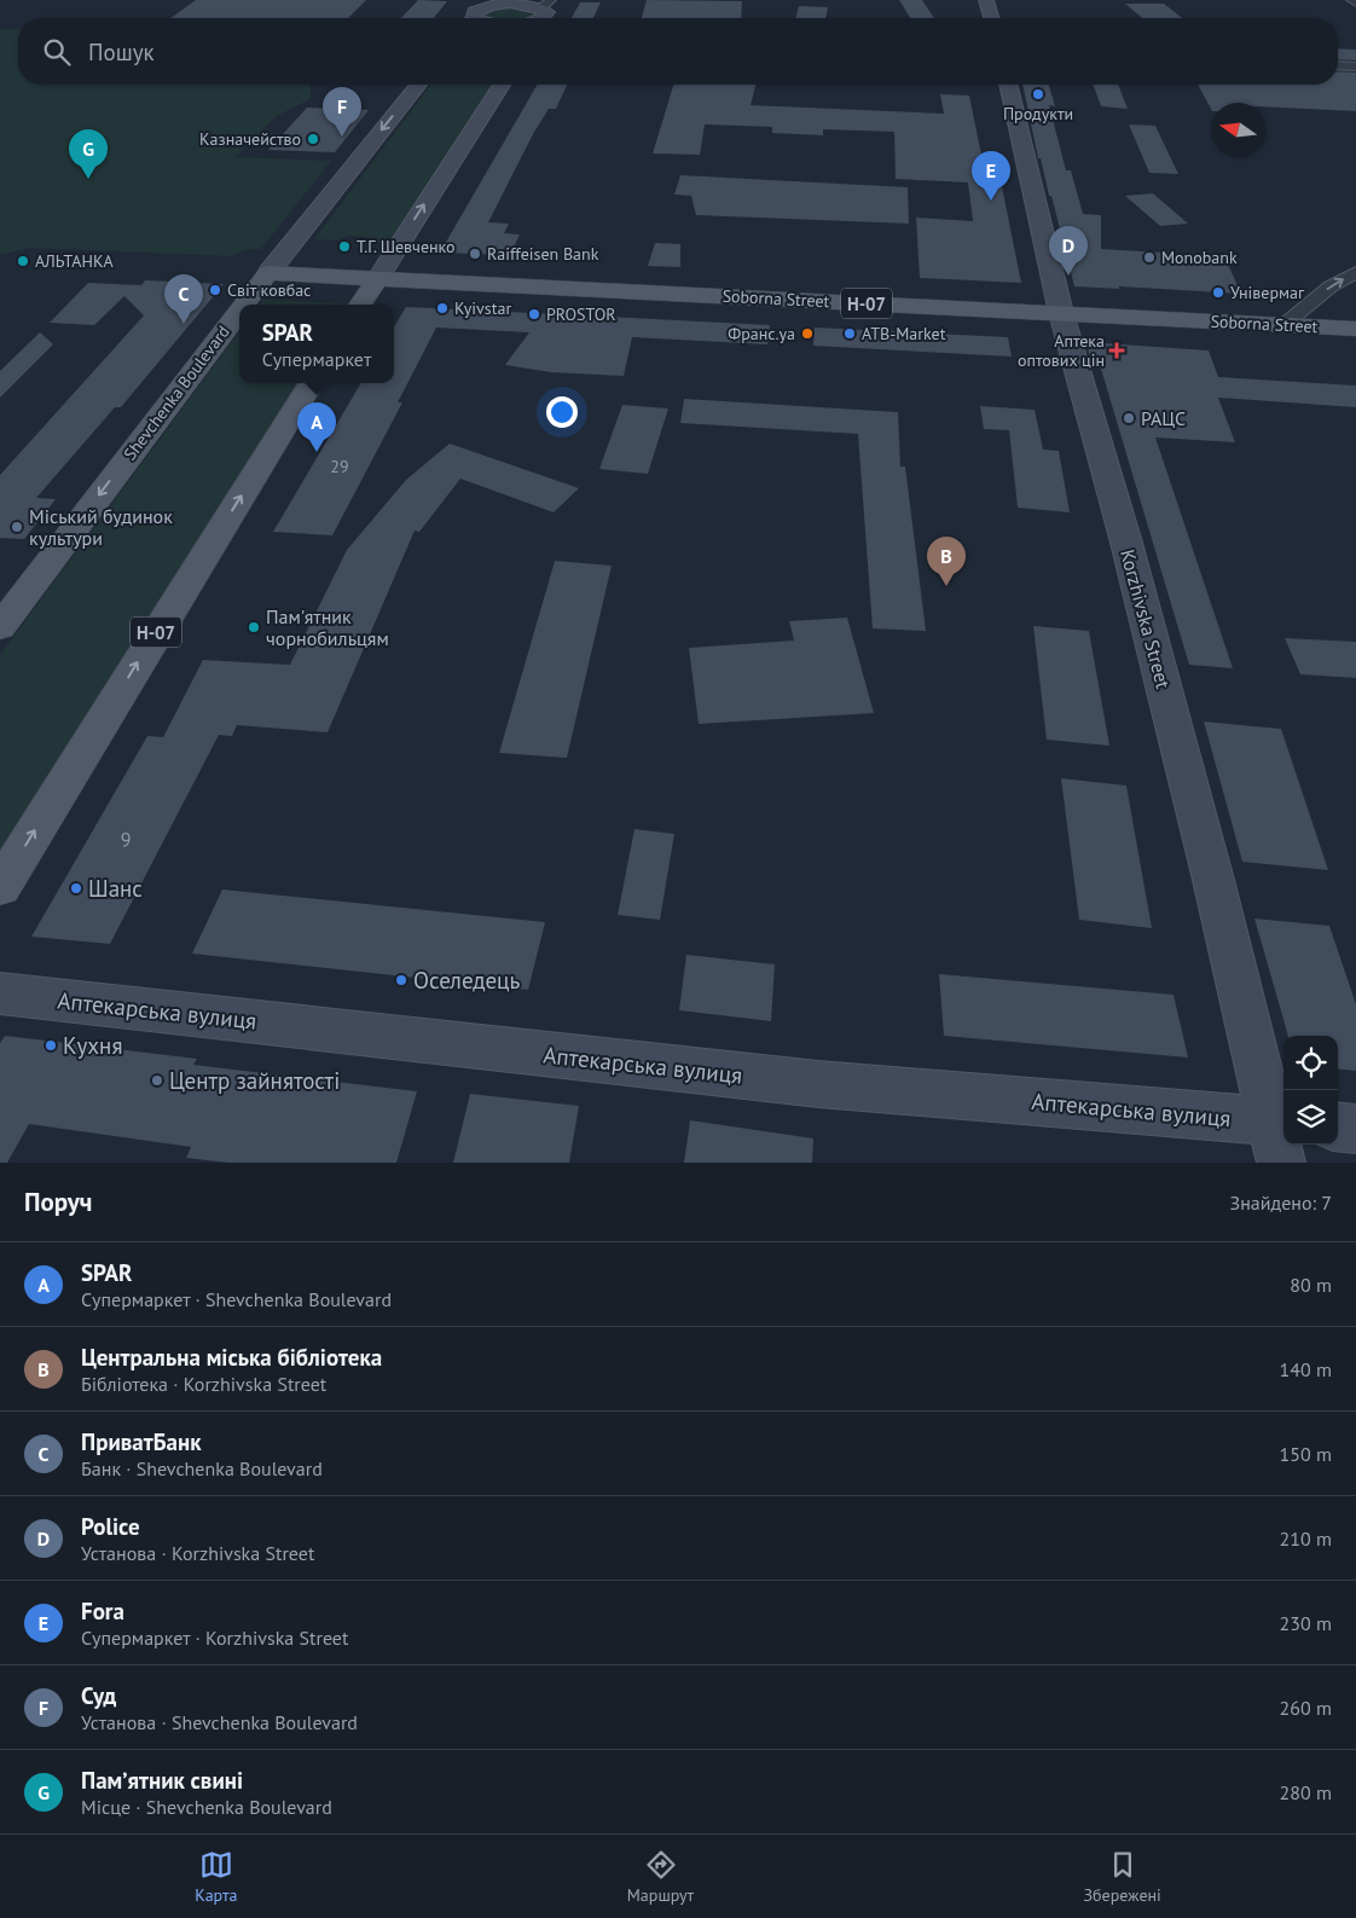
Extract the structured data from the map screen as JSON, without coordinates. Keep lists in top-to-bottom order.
{
  "streets": {
    "main road": ["Soborna Street", "Н-07", "Shevchenka Boulevard"],
    "street": ["Korzhivska Street", "Аптекарська вулиця"]
  },
  "crossings": [
    ["Soborna Street", "Shevchenka Boulevard"],
    ["Soborna Street", "Korzhivska Street"],
    ["Korzhivska Street", "Аптекарська вулиця"]
  ],
  "one_way": ["Shevchenka Boulevard"],
  "places": {
    "other": [
      "Продукти",
      "Казначейство",
      "Т.Г. Шевченко",
      "Raiffeisen Bank",
      "Monobank",
      "АЛЬТАНКА",
      "Світ ковбас",
      "Універмаг",
      "Kyivstar",
      "PROSTOR",
      "Франс.уа",
      "ATB-Market",
      "РАЦС",
      "Міський будинок культури",
      "Пам'ятник чорнобильцям",
      "Шанс",
      "Оселедець",
      "Кухня",
      "Центр зайнятості"
    ],
    "health": ["Аптека оптових цін"]
  },
  "house_numbers": ["29", "9"],
  "north": "left",
  "page": {
    "search": "Пошук",
    "pins": [
      "F",
      "G",
      "E",
      "D",
      "C",
      "A",
      "B"
    ],
    "popup": ["SPAR", "Супермаркет"],
    "heading": ["Поруч", "Знайдено: 7"],
    "list": [
      {
        "mark": "A",
        "name": "SPAR",
        "note": "Супермаркет · Shevchenka Boulevard",
        "value": "80 m"
      },
      {
        "mark": "B",
        "name": "Центральна міська бібліотека",
        "note": "Бібліотека · Korzhivska Street",
        "value": "140 m"
      },
      {
        "mark": "C",
        "name": "ПриватБанк",
        "note": "Банк · Shevchenka Boulevard",
        "value": "150 m"
      },
      {
        "mark": "D",
        "name": "Police",
        "note": "Установа · Korzhivska Street",
        "value": "210 m"
      },
      {
        "mark": "E",
        "name": "Fora",
        "note": "Супермаркет · Korzhivska Street",
        "value": "230 m"
      },
      {
        "mark": "F",
        "name": "Суд",
        "note": "Установа · Shevchenka Boulevard",
        "value": "260 m"
      },
      {
        "mark": "G",
        "name": "Памʼятник свині",
        "note": "Місце · Shevchenka Boulevard",
        "value": "280 m"
      }
    ],
    "nav": ["Карта", "Маршрут", "Збережені"]
  }
}
